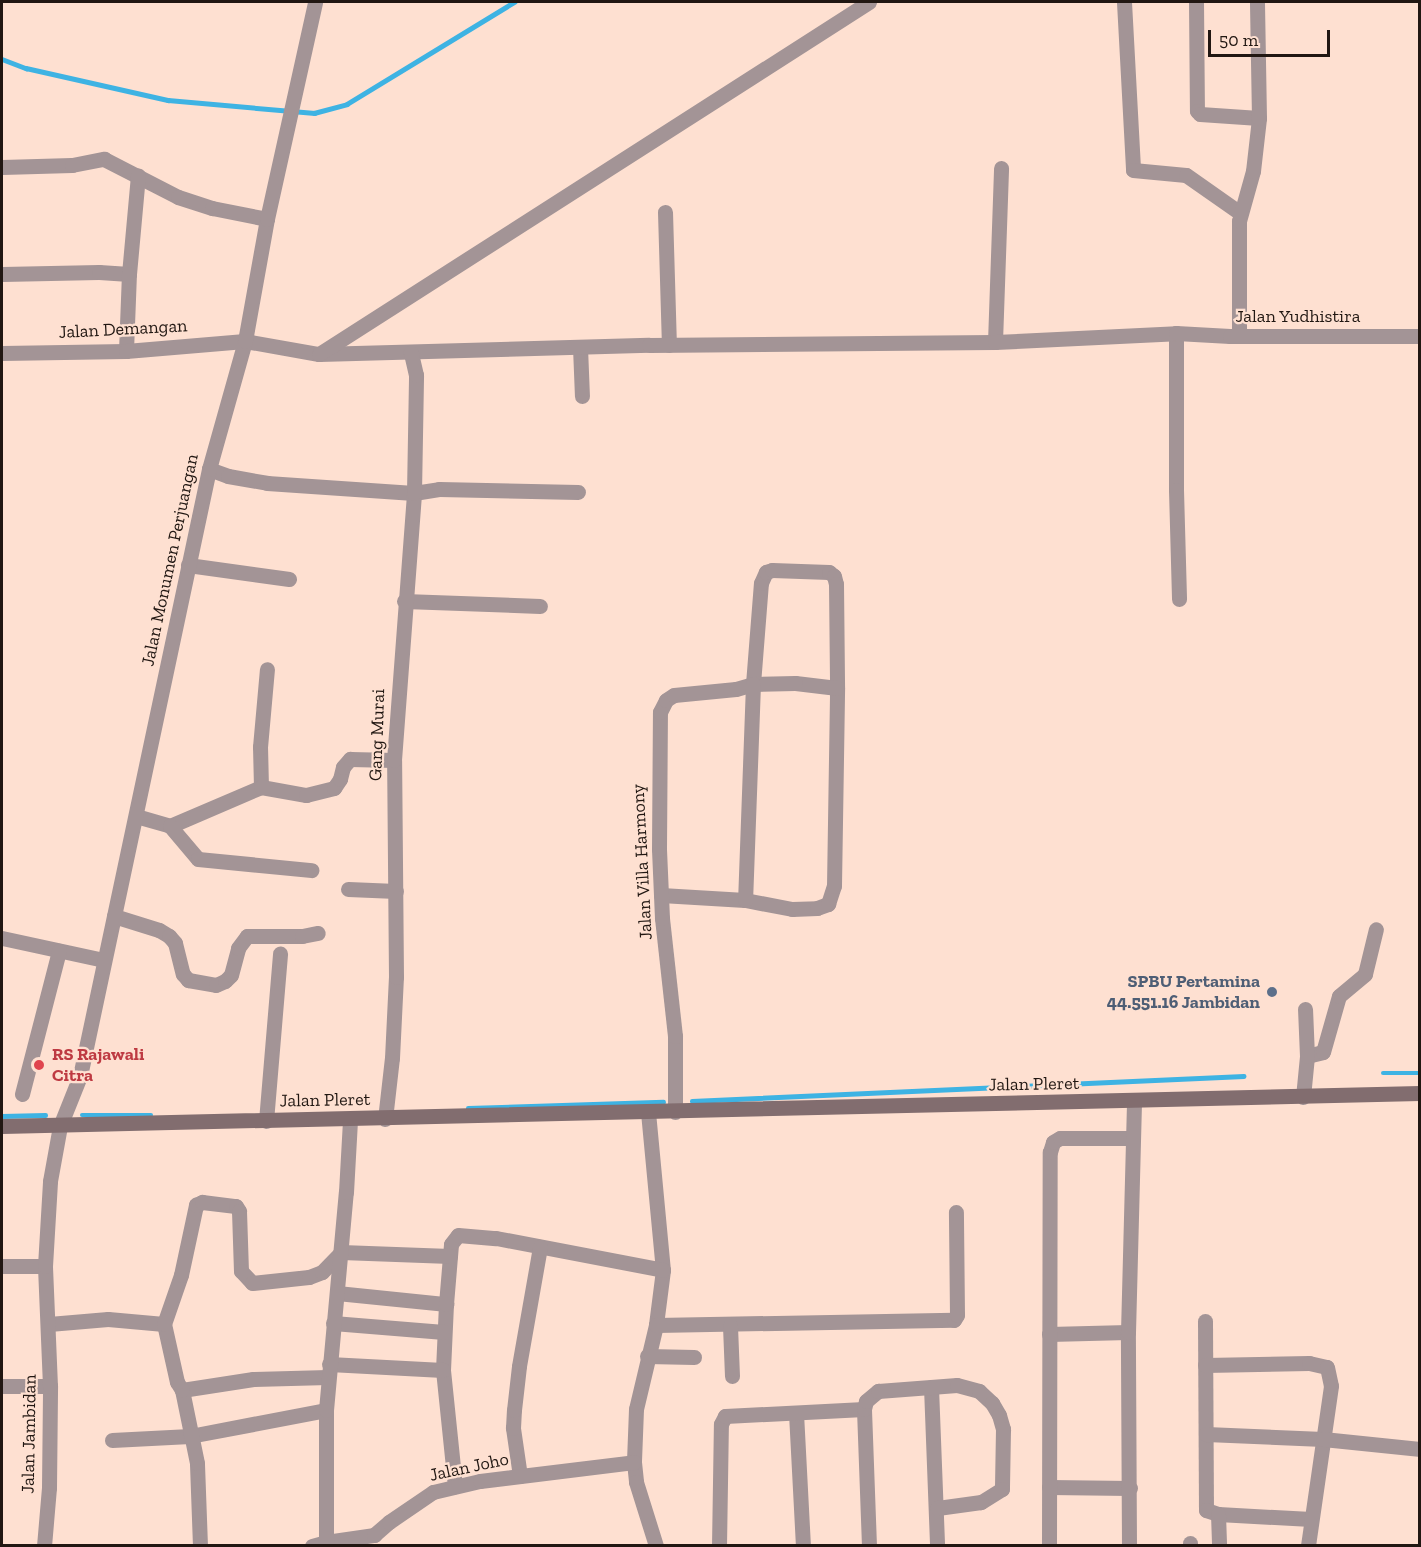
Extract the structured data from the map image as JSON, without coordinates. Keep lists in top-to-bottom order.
{
  "streets": {
    "main road": ["Jalan Pleret"],
    "street": [
      "Jalan Yudhistira",
      "Jalan Demangan",
      "Jalan Monumen Perjuangan",
      "Gang Murai",
      "Jalan Villa Harmony",
      "Jalan Jambidan",
      "Jalan Joho"
    ]
  },
  "crossings": [
    ["Jalan Yudhistira", "Jalan Demangan"],
    ["Jalan Demangan", "Jalan Monumen Perjuangan"],
    ["Jalan Demangan", "Gang Murai"],
    ["Jalan Monumen Perjuangan", "Jalan Pleret"],
    ["Jalan Monumen Perjuangan", "Jalan Jambidan"],
    ["Gang Murai", "Jalan Pleret"],
    ["Jalan Villa Harmony", "Jalan Pleret"],
    ["Jalan Pleret", "Jalan Jambidan"]
  ],
  "places": ["SPBU Pertamina 44.551.16 Jambidan", "RS Rajawali Citra"],
  "scale_bar": "50 m"
}
